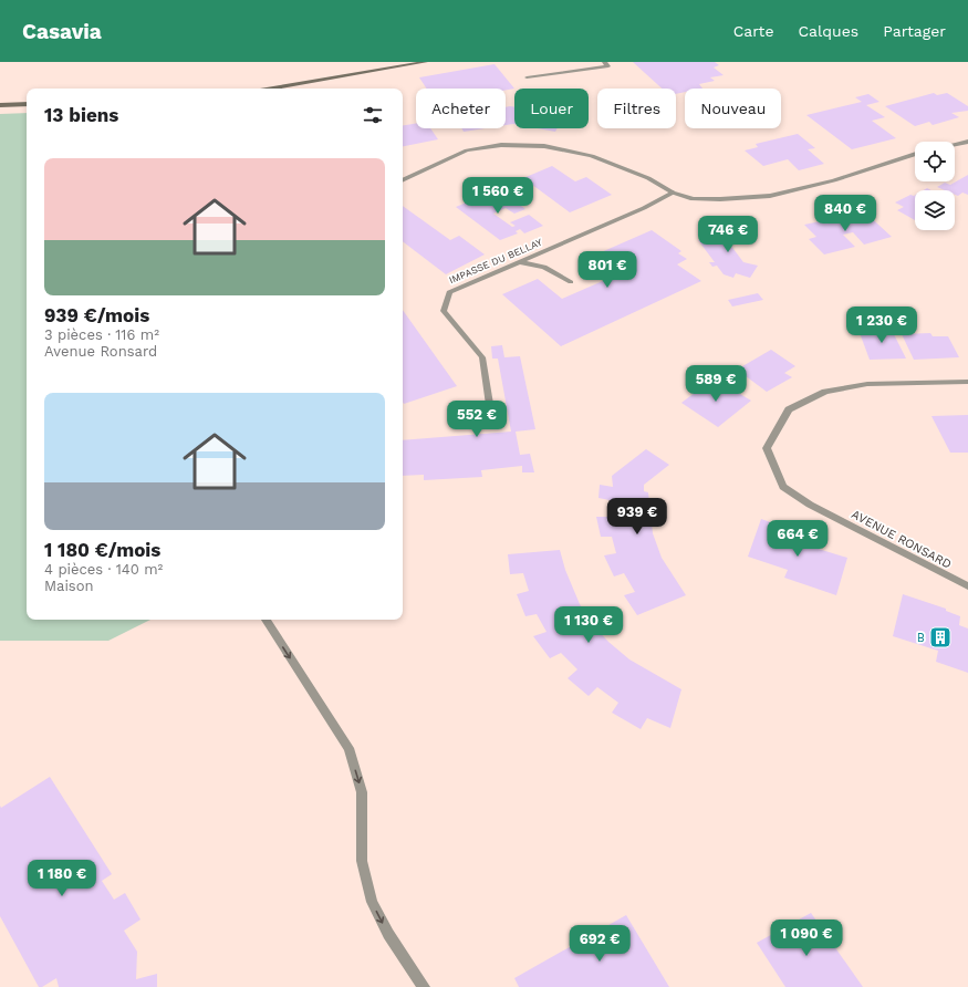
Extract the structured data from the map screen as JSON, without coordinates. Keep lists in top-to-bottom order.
{
  "streets": {
    "street": ["IMPASSE DU BELLAY", "AVENUE RONSARD"]
  },
  "places": {
    "building": ["B"]
  },
  "page": {
    "header": "Casavia",
    "nav": ["Carte", "Calques", "Partager"],
    "chip": [
      "Acheter",
      "Louer",
      "Filtres",
      "Nouveau"
    ],
    "heading": "13 biens",
    "list": [
      {
        "name": "939 €/mois",
        "note": "3 pièces · 116 m² · Avenue Ronsard"
      },
      {
        "name": "1 180 €/mois",
        "note": "4 pièces · 140 m² · Maison"
      }
    ],
    "price": [
      "1 560 €",
      "840 €",
      "746 €",
      "801 €",
      "1 230 €",
      "589 €",
      "552 €",
      "939 €",
      "664 €",
      "1 130 €",
      "1 180 €",
      "1 090 €",
      "692 €"
    ]
  }
}
